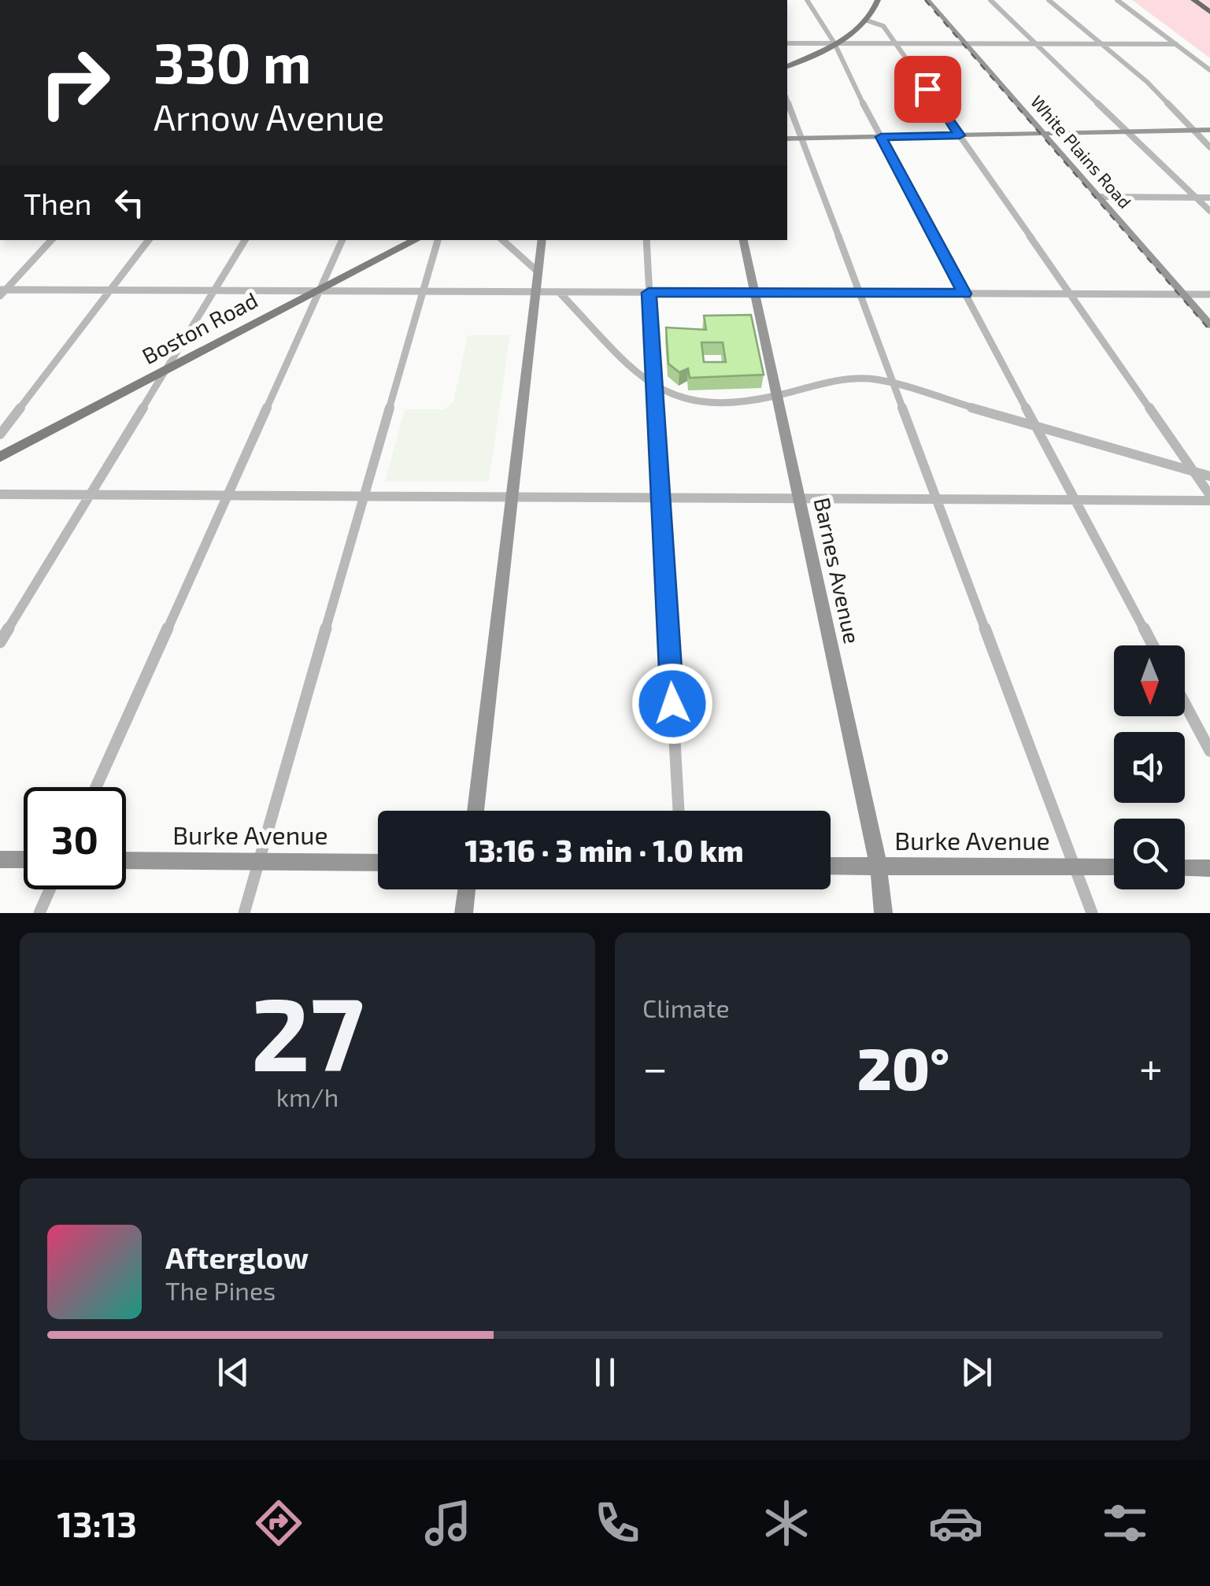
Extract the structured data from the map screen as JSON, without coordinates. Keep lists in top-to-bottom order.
{
  "streets": {
    "main road": [
      "White Plains Road",
      "Boston Road",
      "Barnes Avenue",
      "Burke Avenue"
    ]
  },
  "crossings": [
    ["Barnes Avenue", "Burke Avenue"]
  ],
  "north": "bottom",
  "page": {
    "turn": ["330 m", "Arnow Avenue"],
    "then": "Then",
    "limit": "30",
    "trip": "13:16 · 3 min · 1.0 km",
    "tile": [
      ["27", "km/h"],
      "Climate"
    ],
    "heat": ["−", "20°", "+"],
    "song": ["Afterglow", "The Pines"],
    "tabs": "13:13"
  }
}
